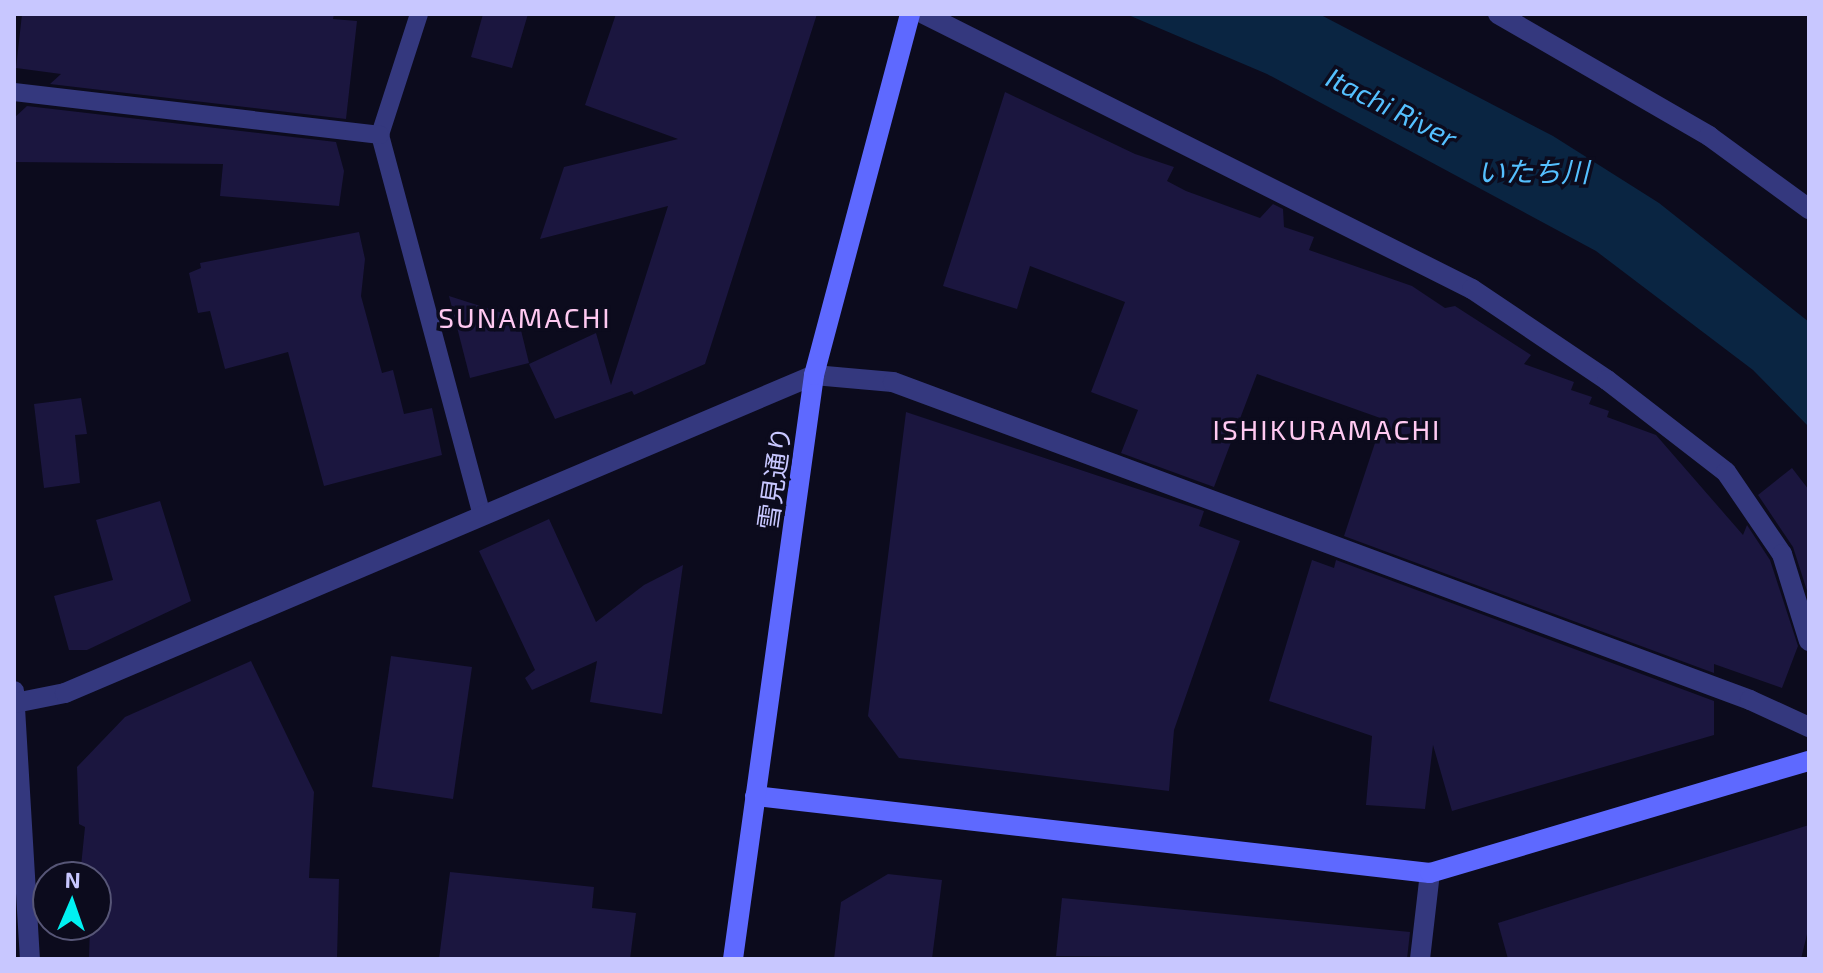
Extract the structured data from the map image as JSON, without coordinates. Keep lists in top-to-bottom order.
{
  "streets": {
    "street": ["雪見通り"]
  },
  "districts": ["SUNAMACHI", "ISHIKURAMACHI"],
  "water": ["Itachi River", "いたち川"],
  "north": "top"
}
